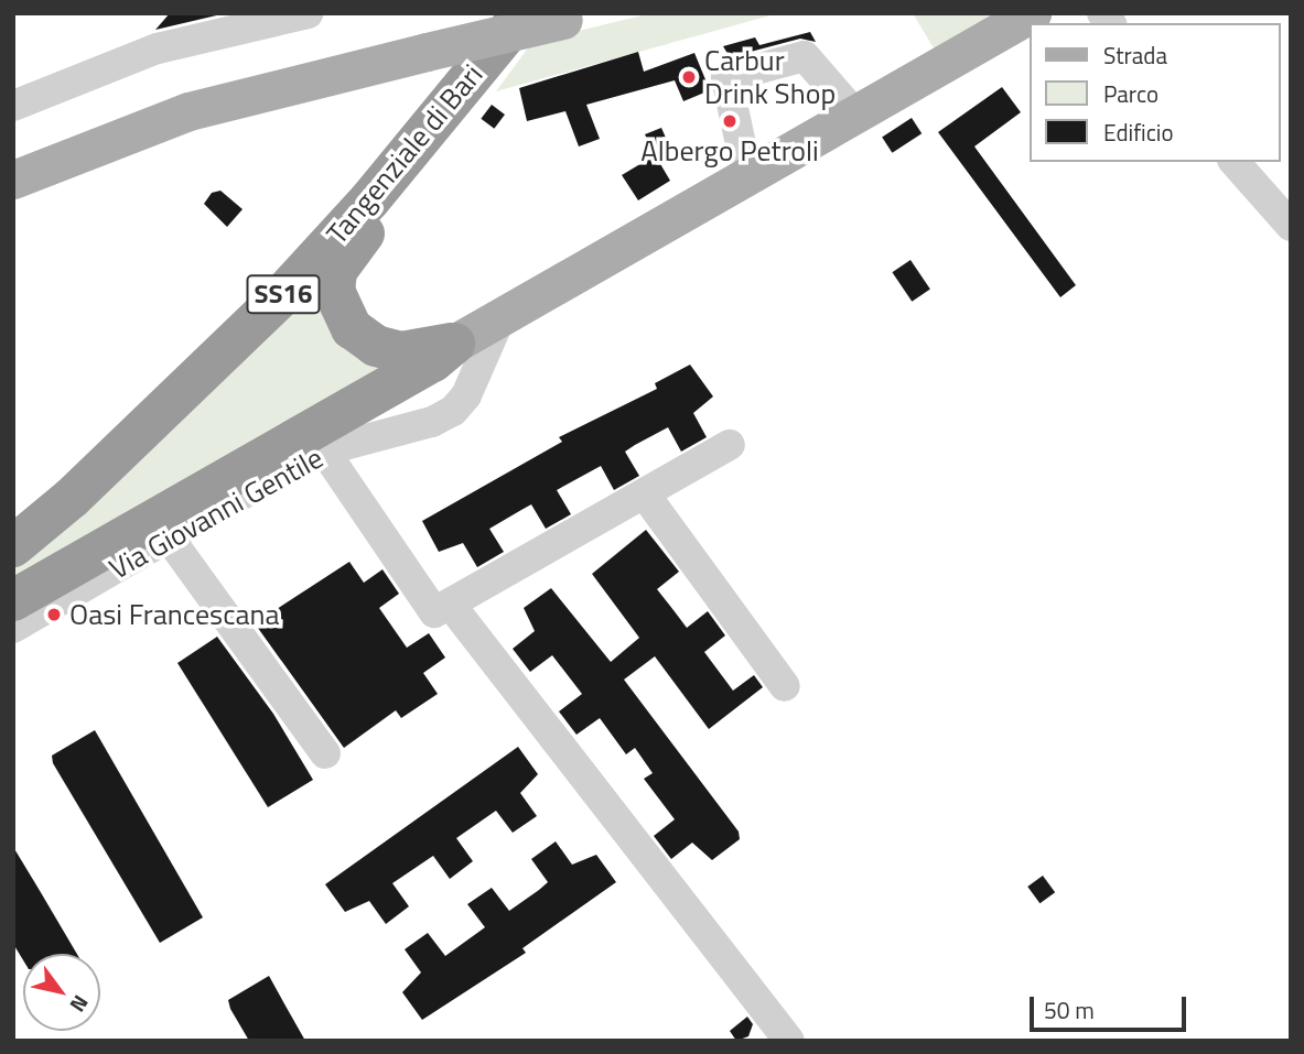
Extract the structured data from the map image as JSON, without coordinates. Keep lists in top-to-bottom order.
{
  "streets": {
    "highway": ["Tangenziale di Bari", "SS16"],
    "street": ["Via Giovanni Gentile"]
  },
  "places": ["Carbur Drink Shop", "Albergo Petroli", "Oasi Francescana"],
  "legend": ["Strada", "Parco", "Edificio"],
  "scale_bar": "50 m",
  "north": "bottom right"
}
